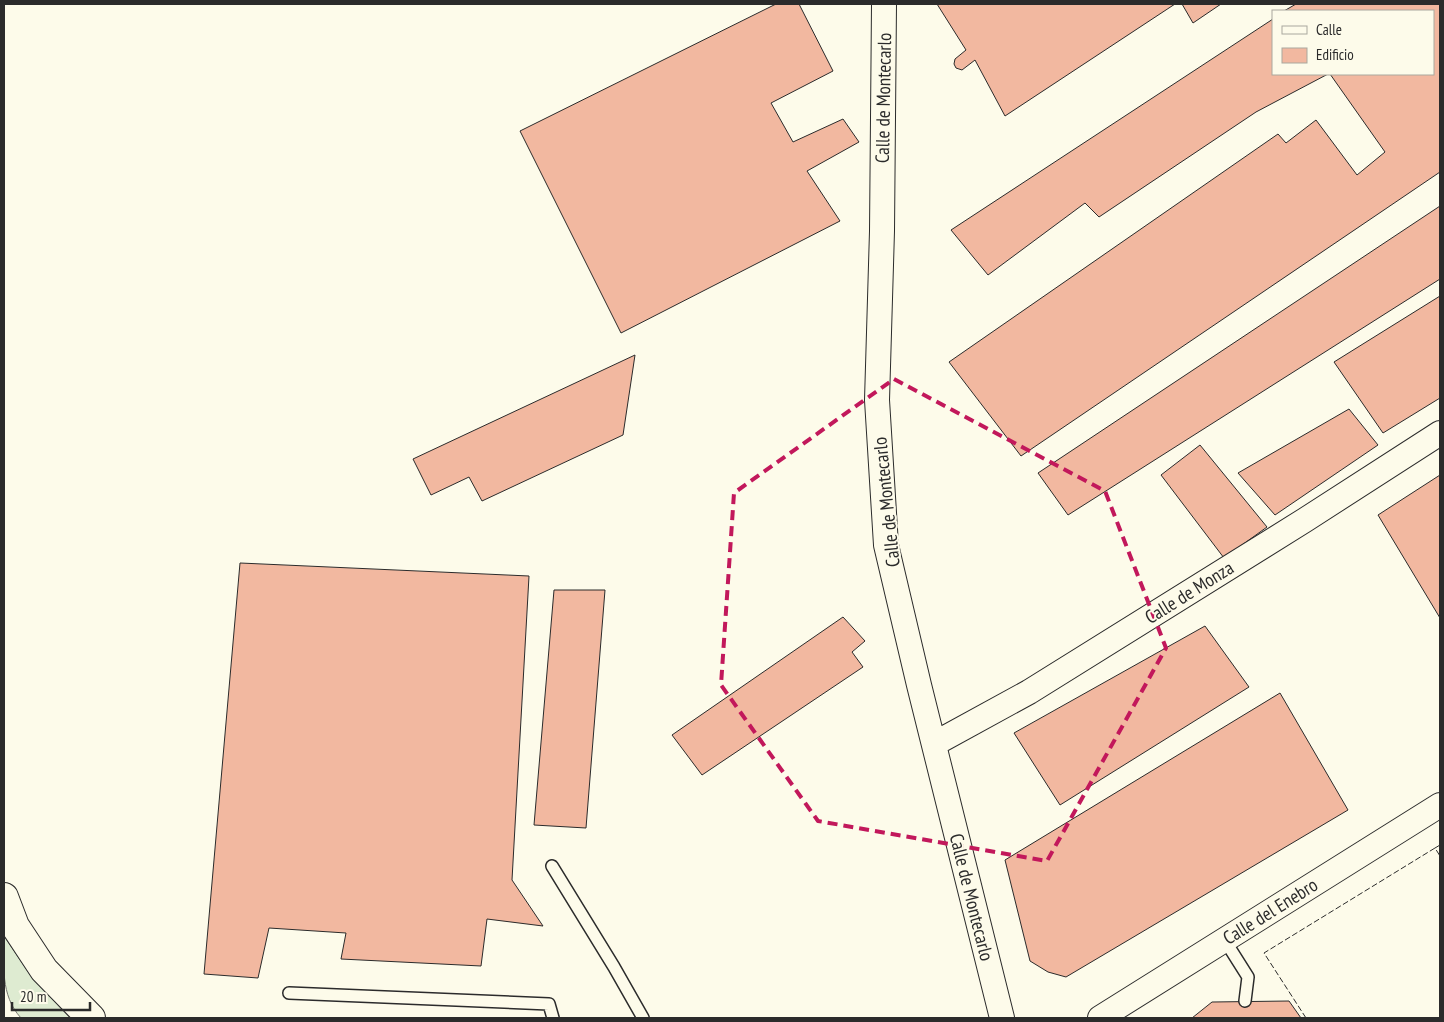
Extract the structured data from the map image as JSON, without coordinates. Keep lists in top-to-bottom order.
{
  "streets": {
    "street": ["Calle de Montecarlo", "Calle de Monza", "Calle del Enebro"]
  },
  "crossings": [
    ["Calle de Montecarlo", "Calle de Monza"]
  ],
  "legend": ["Calle", "Edificio"],
  "scale_bar": "20 m"
}
